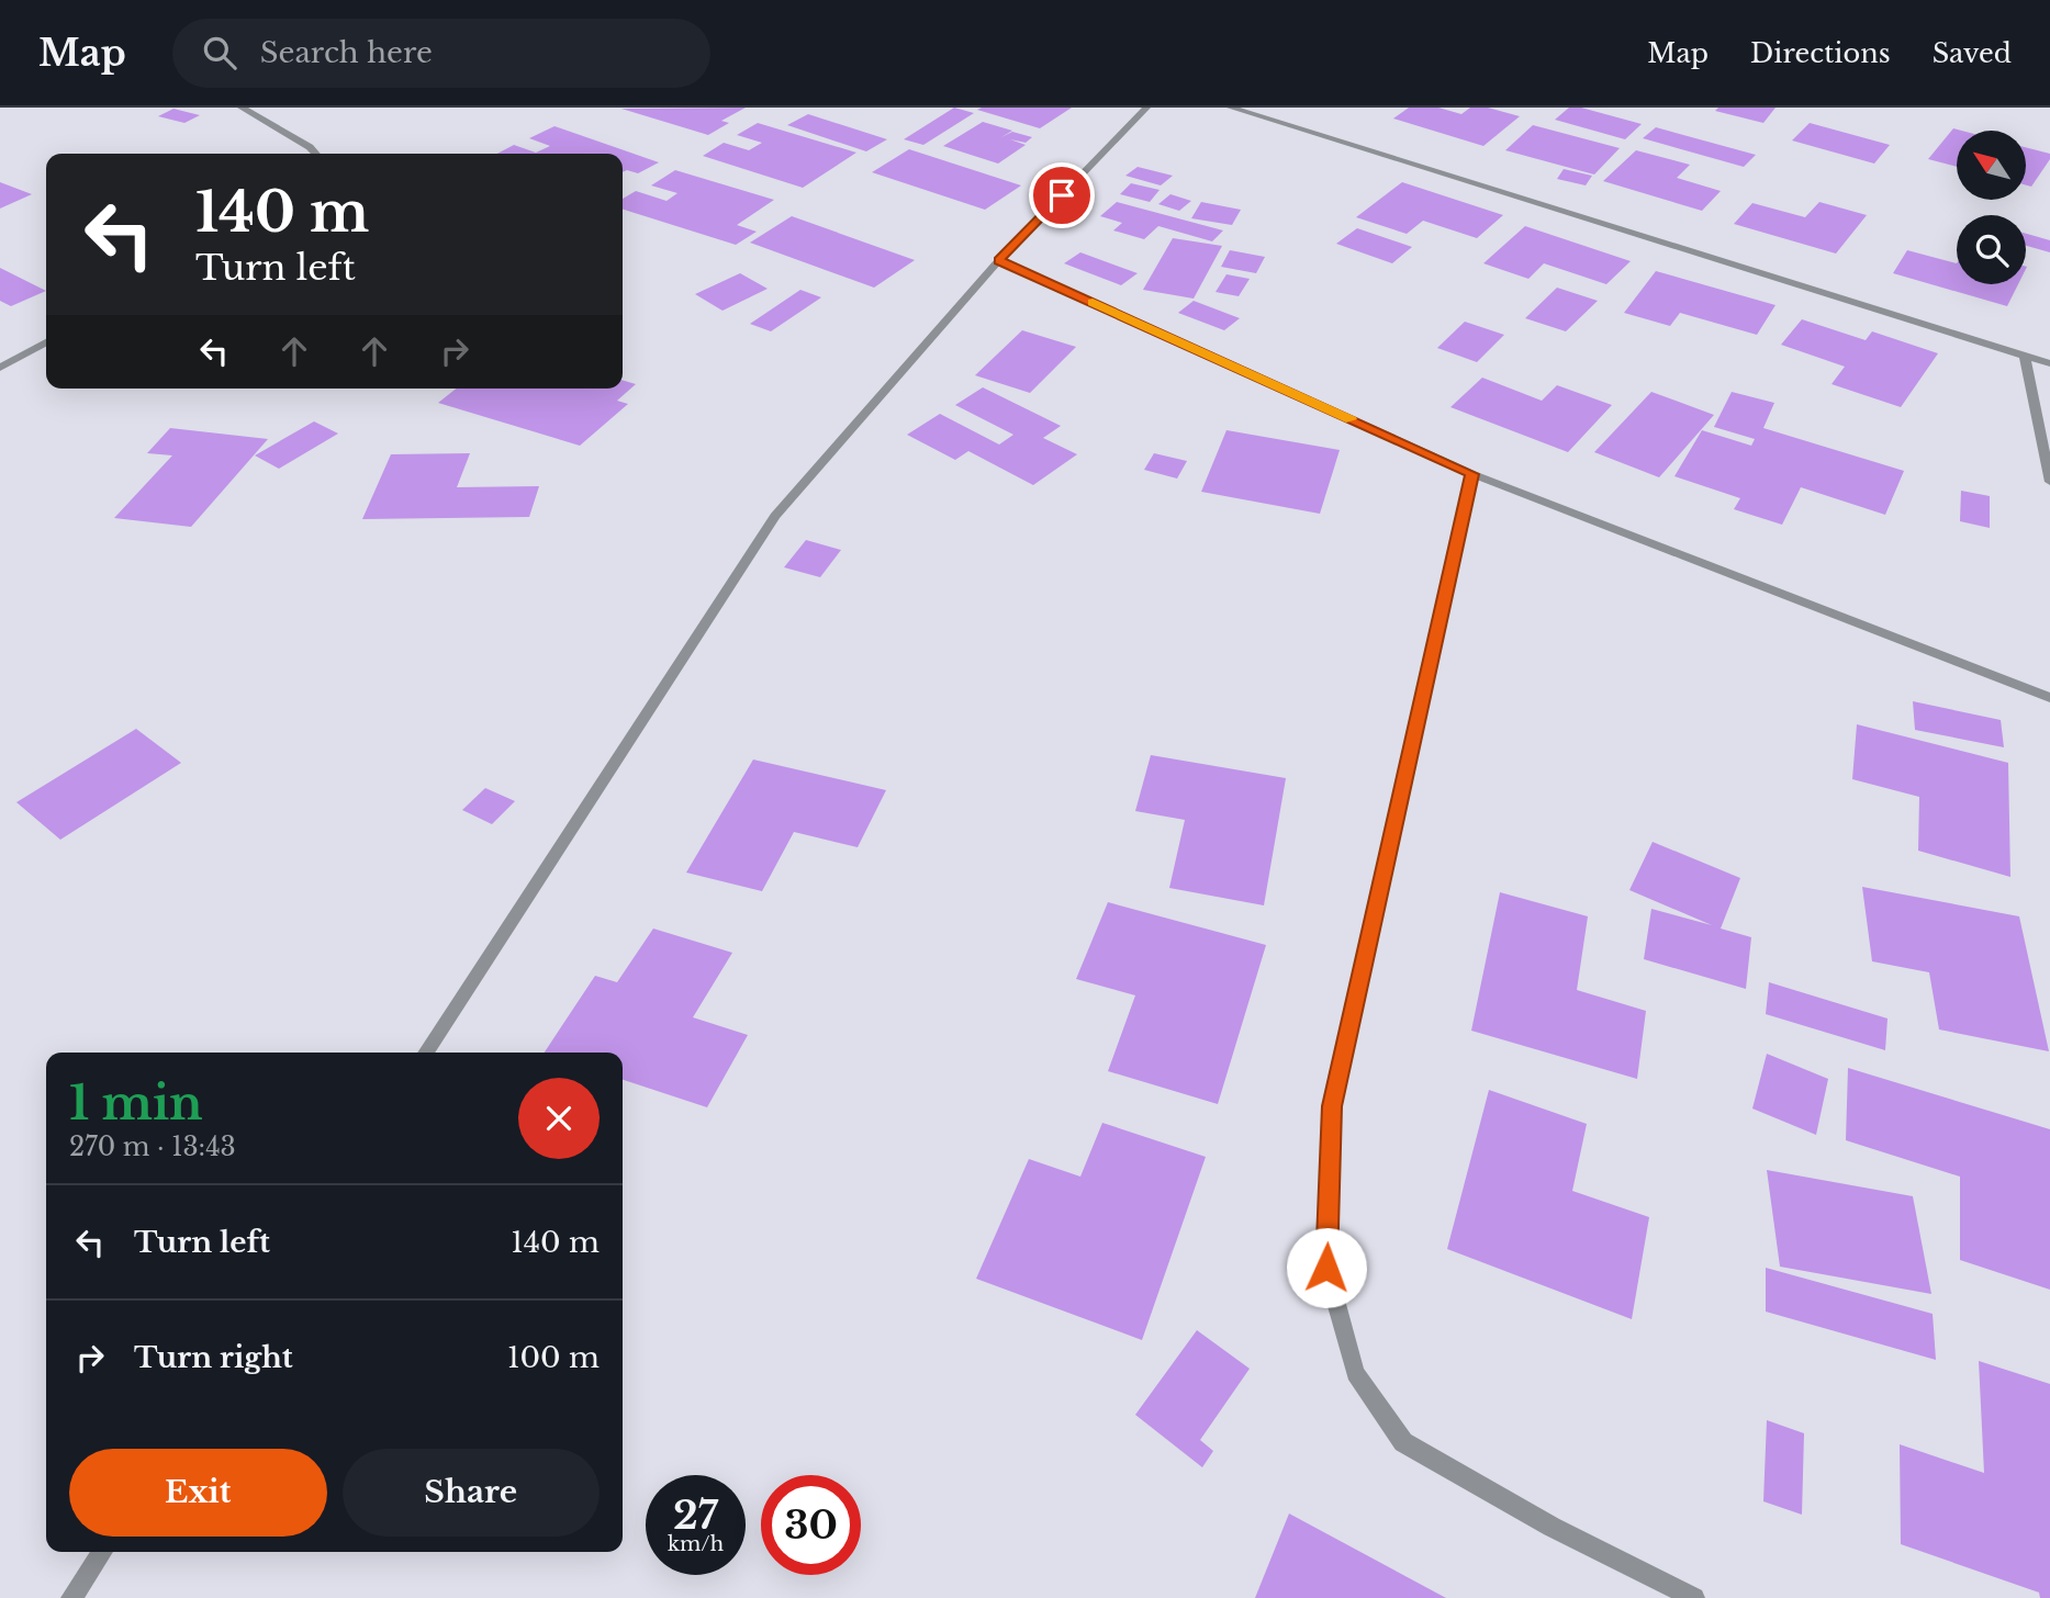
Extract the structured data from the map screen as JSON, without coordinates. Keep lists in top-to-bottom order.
{
  "north": "top left",
  "page": {
    "header": "Map",
    "search": "Search here",
    "nav": ["Map", "Directions", "Saved"],
    "turn": ["140 m", "Turn left"],
    "heading": ["1 min", "270 m · 13:43"],
    "list": [
      {
        "name": "Turn left",
        "value": "140 m"
      },
      {
        "name": "Turn right",
        "value": "100 m"
      }
    ],
    "buttons": ["Exit", "Share"],
    "speed": "27 km/h",
    "limit": "30"
  }
}
